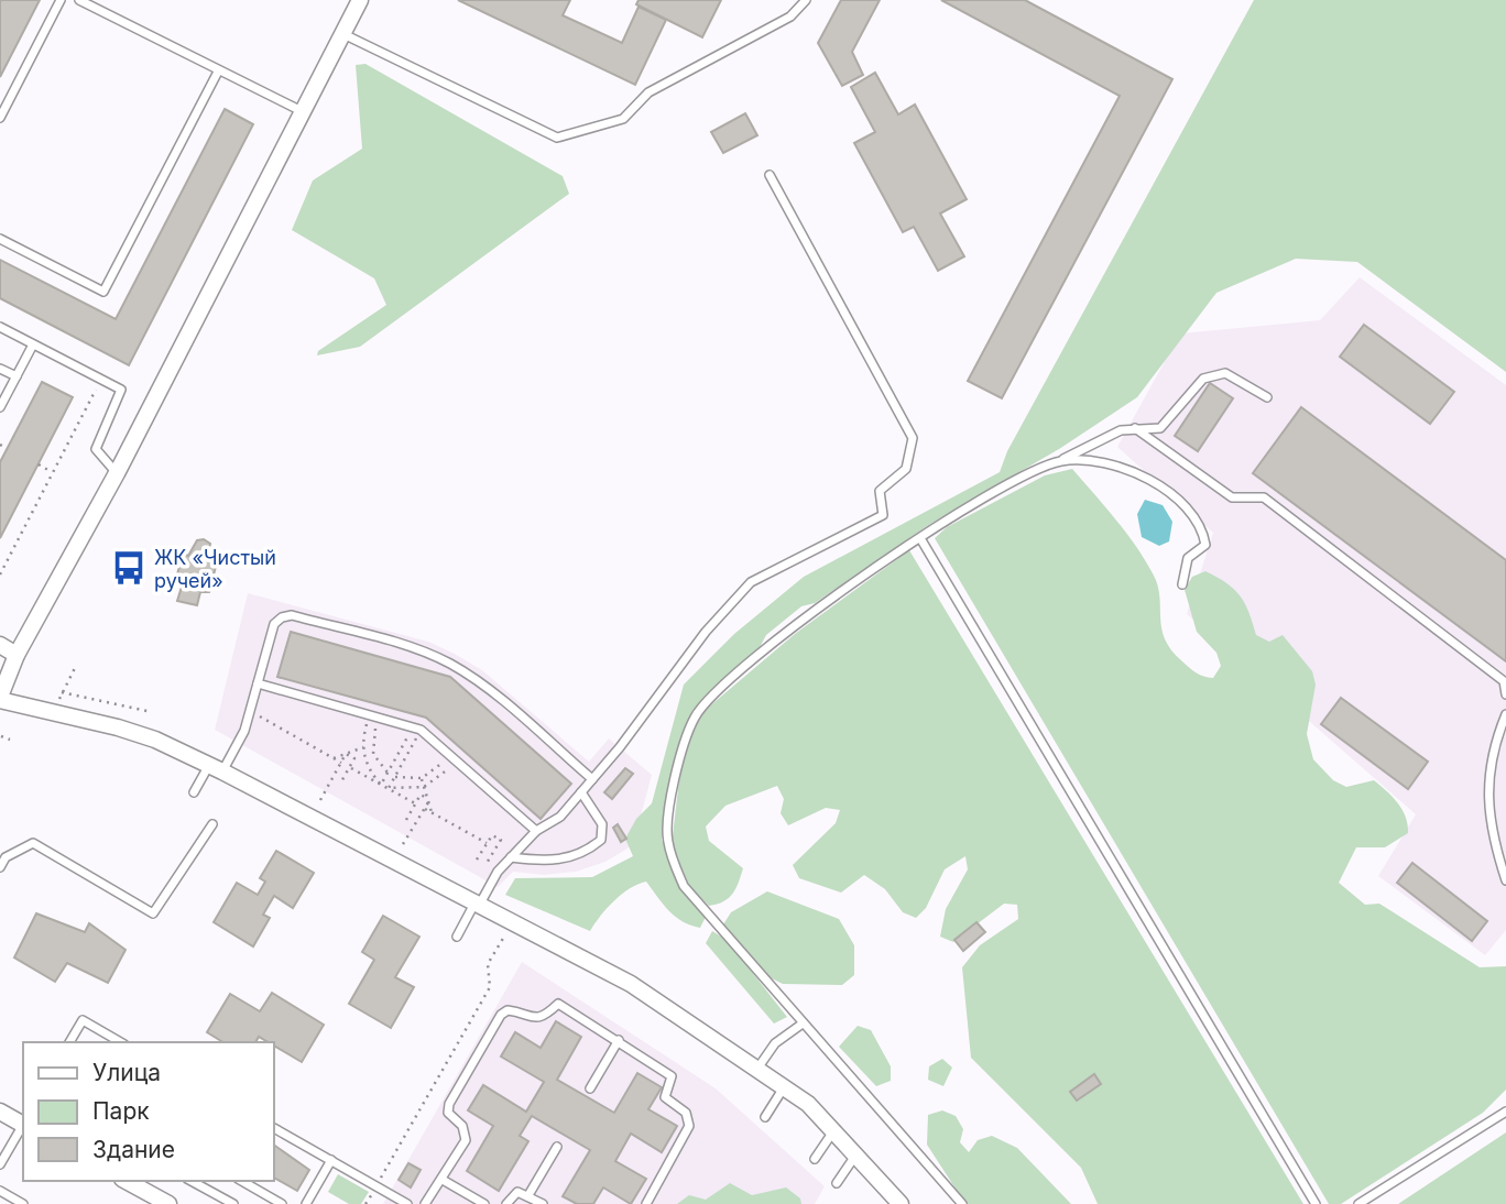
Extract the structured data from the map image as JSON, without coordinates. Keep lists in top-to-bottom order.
{
  "places": {
    "bus stop": ["ЖК «Чистый ручей»"]
  },
  "legend": ["Улица", "Парк", "Здание"]
}
